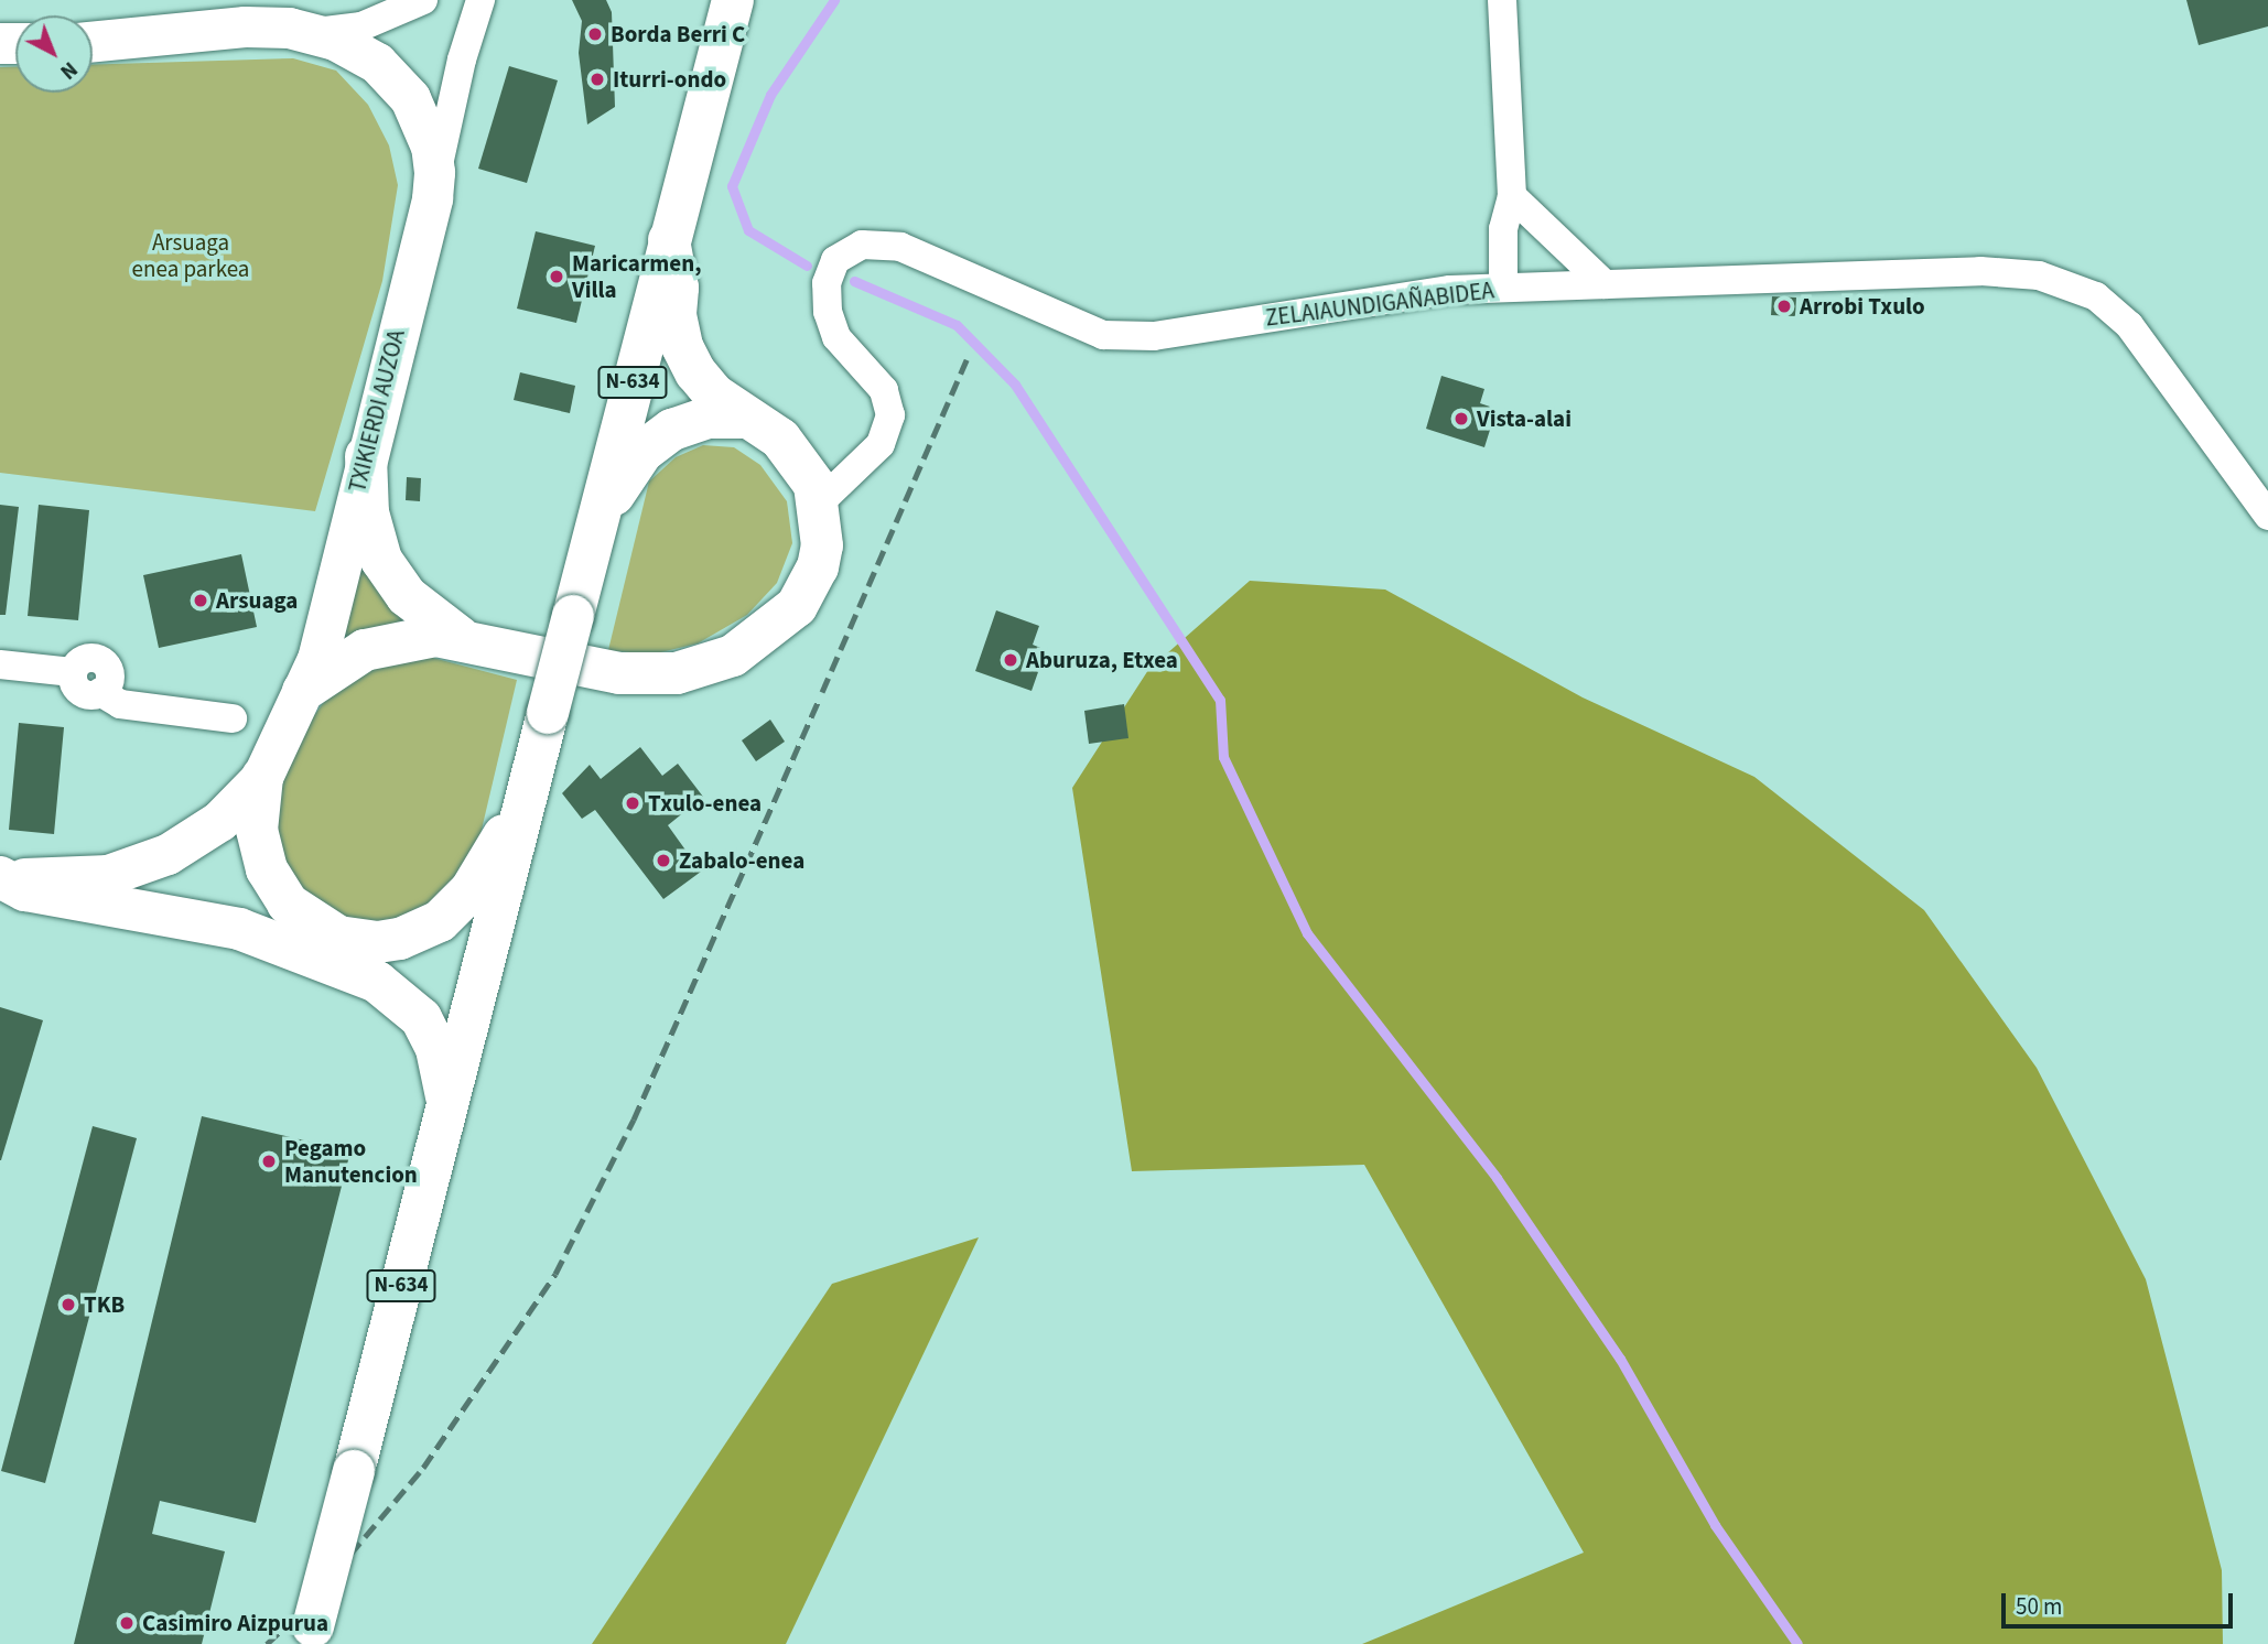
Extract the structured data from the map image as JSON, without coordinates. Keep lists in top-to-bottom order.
{
  "streets": {
    "highway": ["N-634"],
    "street": ["ZELAIAUNDIGAÑABIDEA", "TXIKIERDI AUZOA"]
  },
  "parks": ["Arsuaga enea parkea"],
  "places": [
    "Borda Berri C",
    "Iturri-ondo",
    "Maricarmen, Villa",
    "Arrobi Txulo",
    "Vista-alai",
    "Arsuaga",
    "Aburuza, Etxea",
    "Txulo-enea",
    "Zabalo-enea",
    "Pegamo Manutencion",
    "TKB",
    "Casimiro Aizpurua"
  ],
  "scale_bar": "50 m",
  "north": "bottom right"
}
